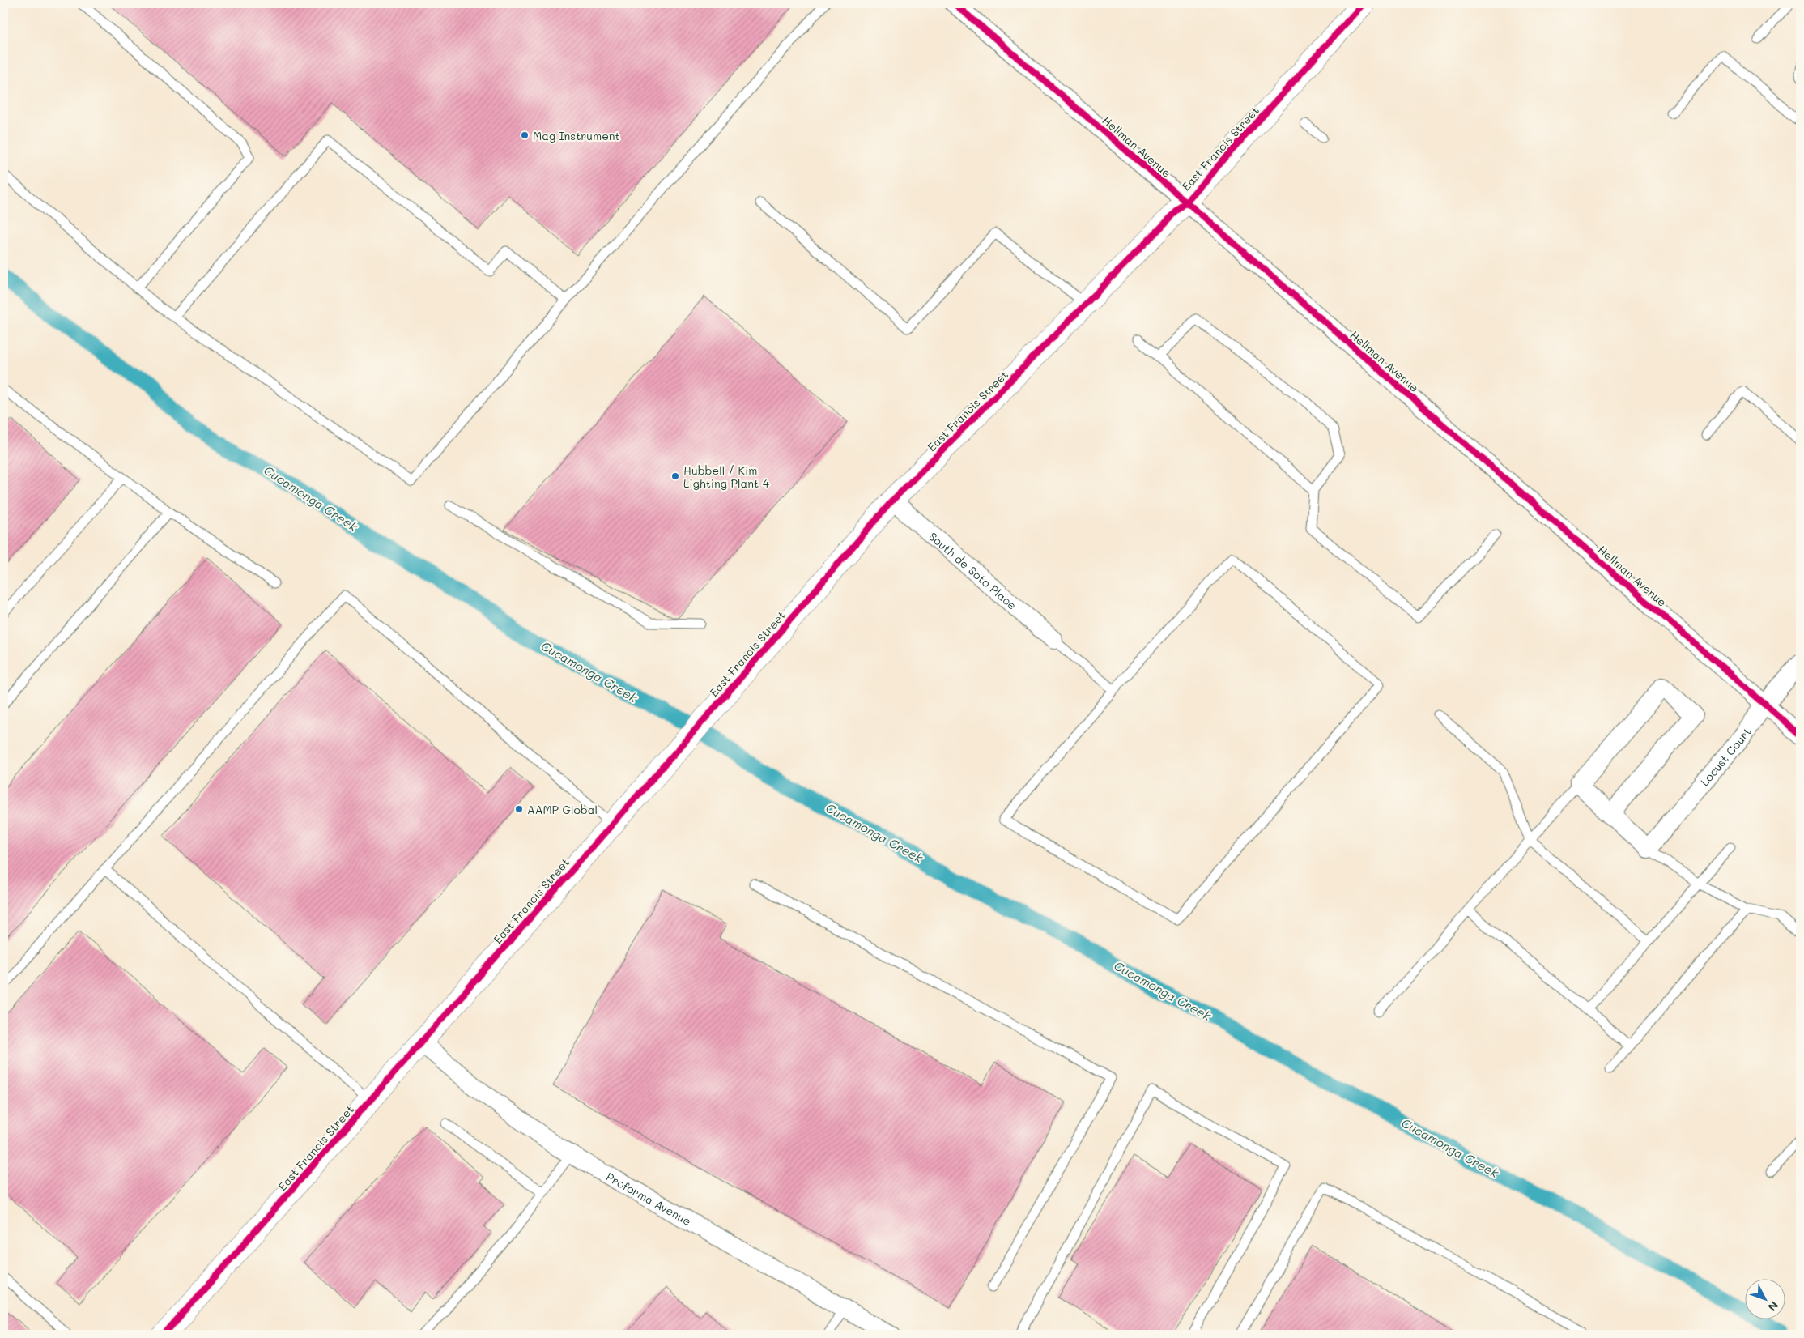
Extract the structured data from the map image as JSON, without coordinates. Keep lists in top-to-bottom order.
{
  "streets": {
    "street": [
      "Hellman Avenue",
      "East Francis Street",
      "South de Soto Place",
      "Locust Court",
      "Proforma Avenue"
    ]
  },
  "crossings": [
    ["Hellman Avenue", "East Francis Street"],
    ["Hellman Avenue", "Locust Court"],
    ["East Francis Street", "South de Soto Place"],
    ["East Francis Street", "Proforma Avenue"]
  ],
  "water": ["Cucamonga Creek"],
  "places": ["Mag Instrument", "Hubbell / Kim Lighting Plant 4", "AAMP Global"],
  "north": "bottom right"
}
